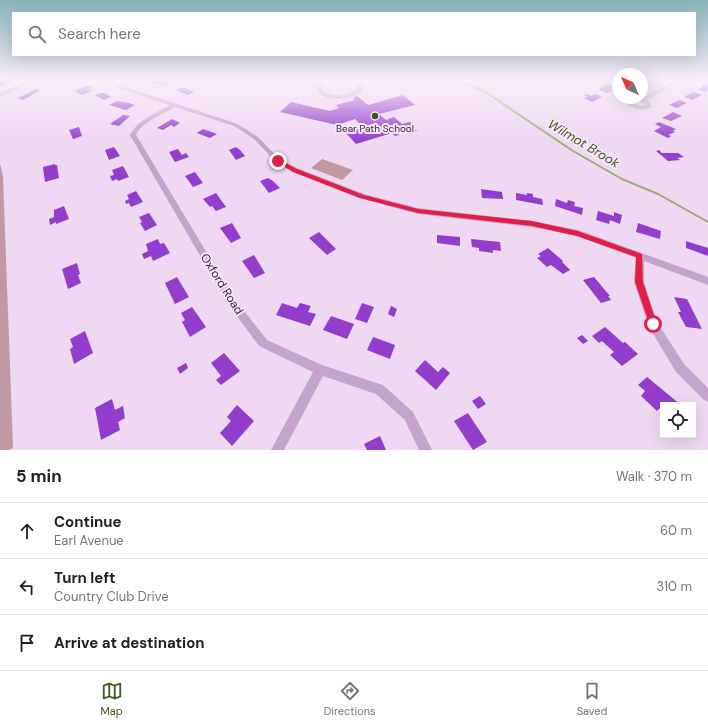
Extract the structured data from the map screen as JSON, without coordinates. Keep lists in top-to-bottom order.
{
  "streets": {
    "street": ["Oxford Road"]
  },
  "water": ["Wilmot Brook"],
  "places": ["Bear Path School"],
  "north": "top left",
  "page": {
    "search": "Search here",
    "heading": ["5 min", "Walk · 370 m"],
    "list": [
      ["Continue", "Earl Avenue", "60 m"],
      ["Turn left", "Country Club Drive", "310 m"],
      "Arrive at destination"
    ],
    "nav": ["Map", "Directions", "Saved"]
  }
}
